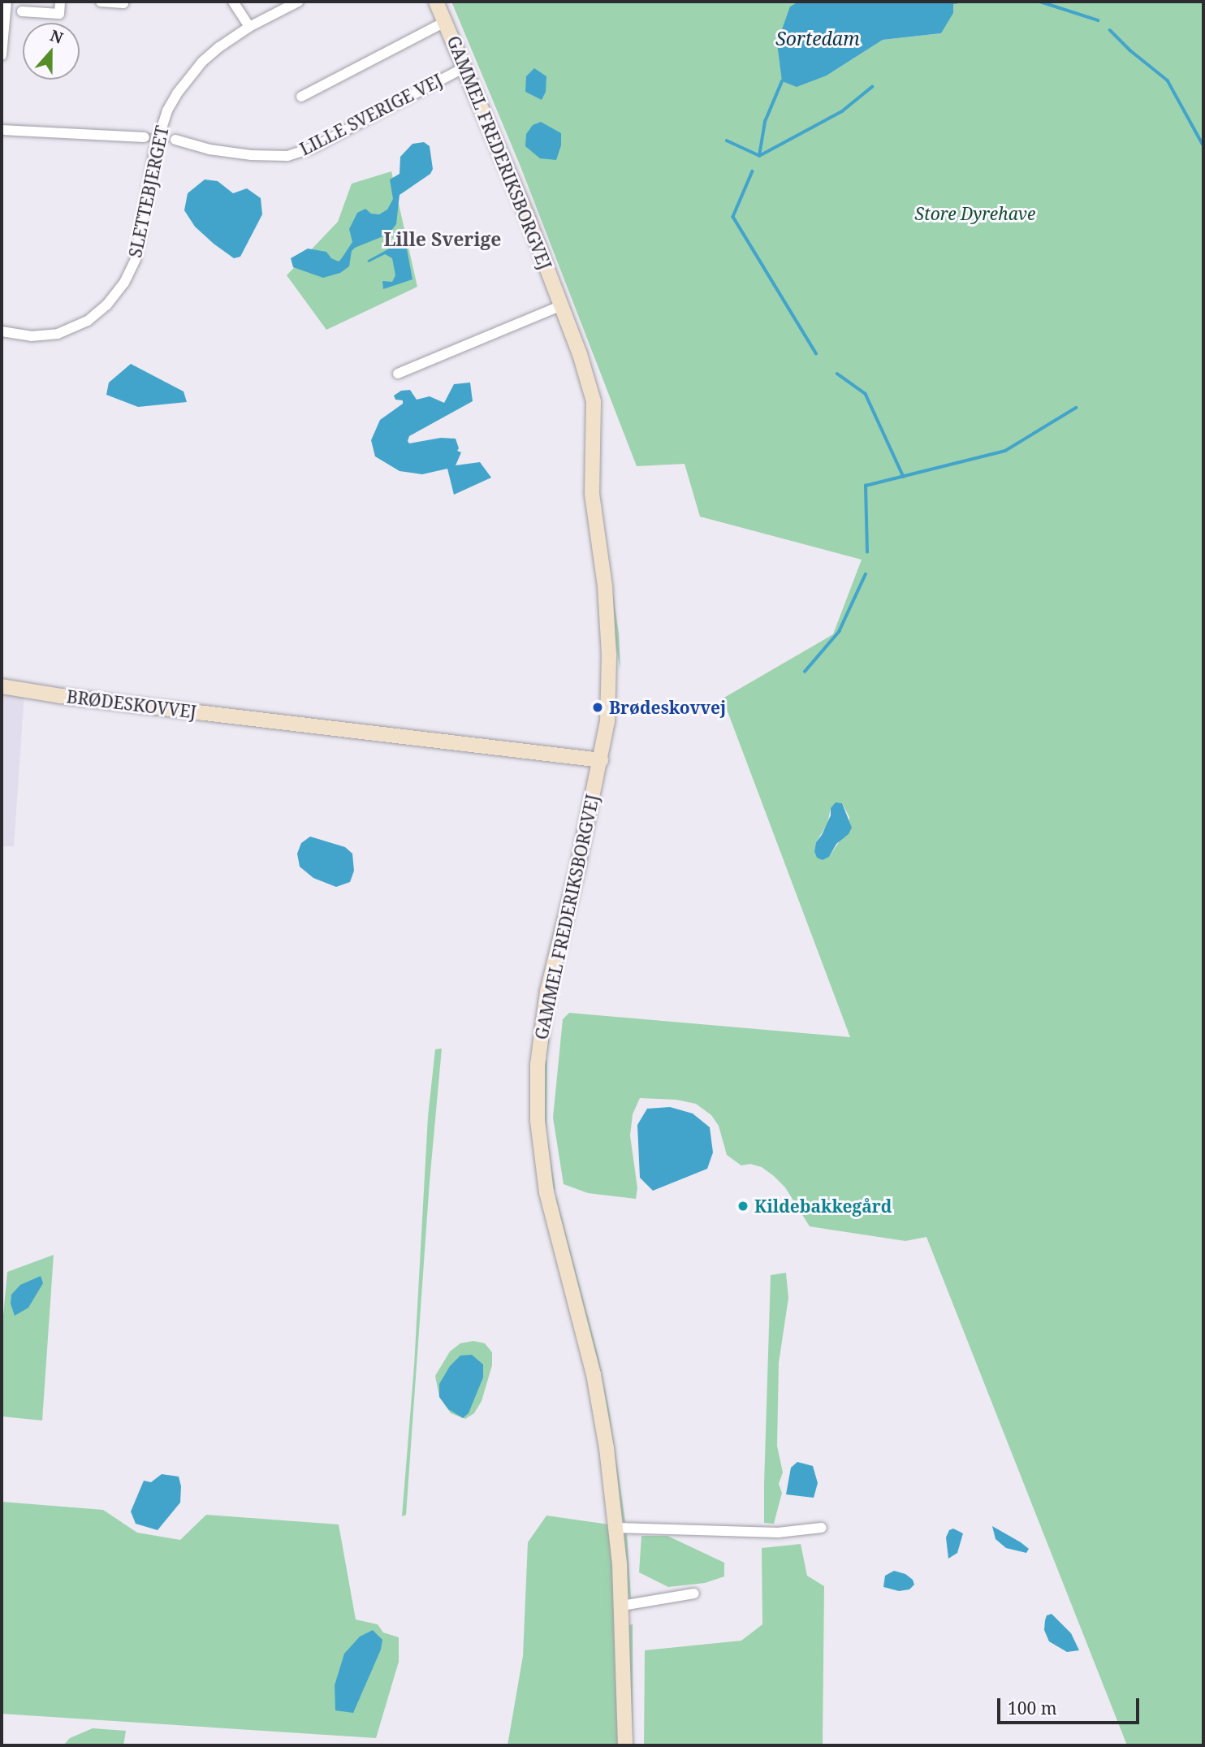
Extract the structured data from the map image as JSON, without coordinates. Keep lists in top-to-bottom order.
{
  "streets": {
    "street": [
      "LILLE SVERIGE VEJ",
      "GAMMEL FREDERIKSBORGVEJ",
      "SLETTEBJERGET",
      "BRØDESKOVVEJ"
    ]
  },
  "crossings": [
    ["LILLE SVERIGE VEJ", "GAMMEL FREDERIKSBORGVEJ"],
    ["GAMMEL FREDERIKSBORGVEJ", "BRØDESKOVVEJ"]
  ],
  "districts": ["Lille Sverige"],
  "water": ["Sortedam"],
  "parks": ["Store Dyrehave"],
  "places": ["Brødeskovvej", "Kildebakkegård"],
  "scale_bar": "100 m",
  "north": "top"
}
